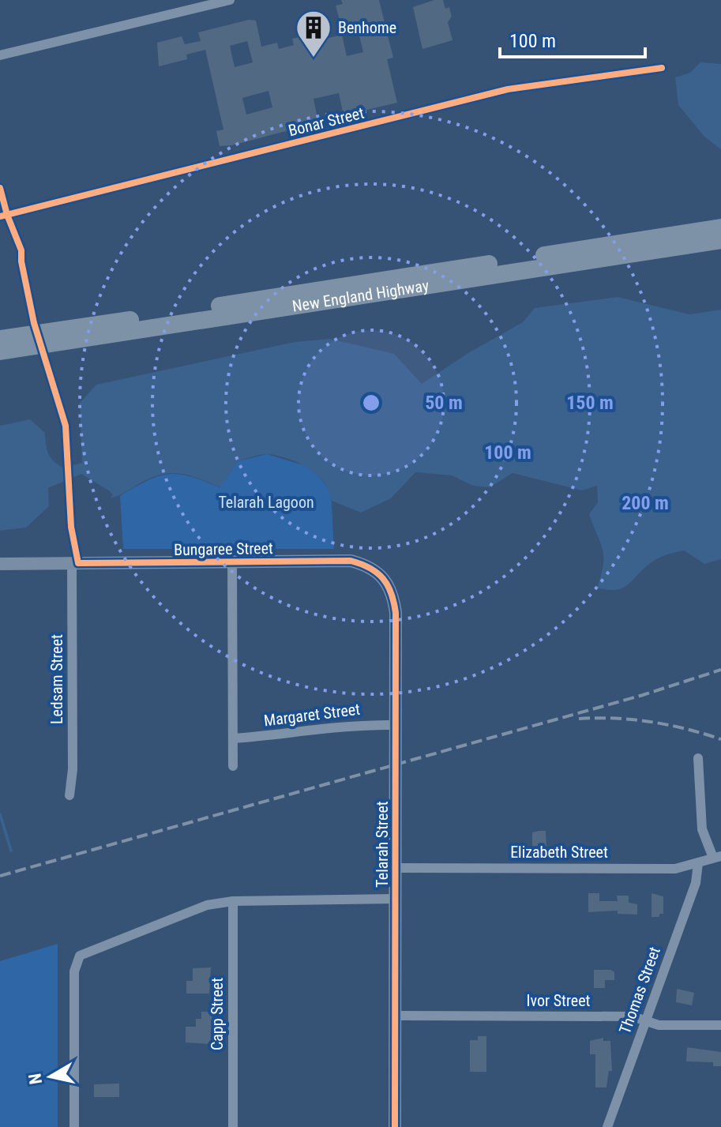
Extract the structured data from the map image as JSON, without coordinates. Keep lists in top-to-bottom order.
{
  "streets": {
    "highway": ["New England Highway"],
    "street": [
      "Bonar Street",
      "Bungaree Street",
      "Ledsam Street",
      "Margaret Street",
      "Telarah Street",
      "Elizabeth Street",
      "Thomas Street",
      "Ivor Street",
      "Capp Street"
    ]
  },
  "crossings": [
    ["Bungaree Street", "Ledsam Street"],
    ["Bungaree Street", "Telarah Street"],
    ["Margaret Street", "Telarah Street"],
    ["Telarah Street", "Elizabeth Street"],
    ["Telarah Street", "Ivor Street"],
    ["Elizabeth Street", "Thomas Street"],
    ["Thomas Street", "Ivor Street"]
  ],
  "parks": ["Telarah Lagoon"],
  "places": {
    "building": ["Benhome"]
  },
  "scale_bar": "100 m",
  "north": "left",
  "rings": [
    "50 m",
    "150 m",
    "100 m",
    "200 m"
  ]
}
